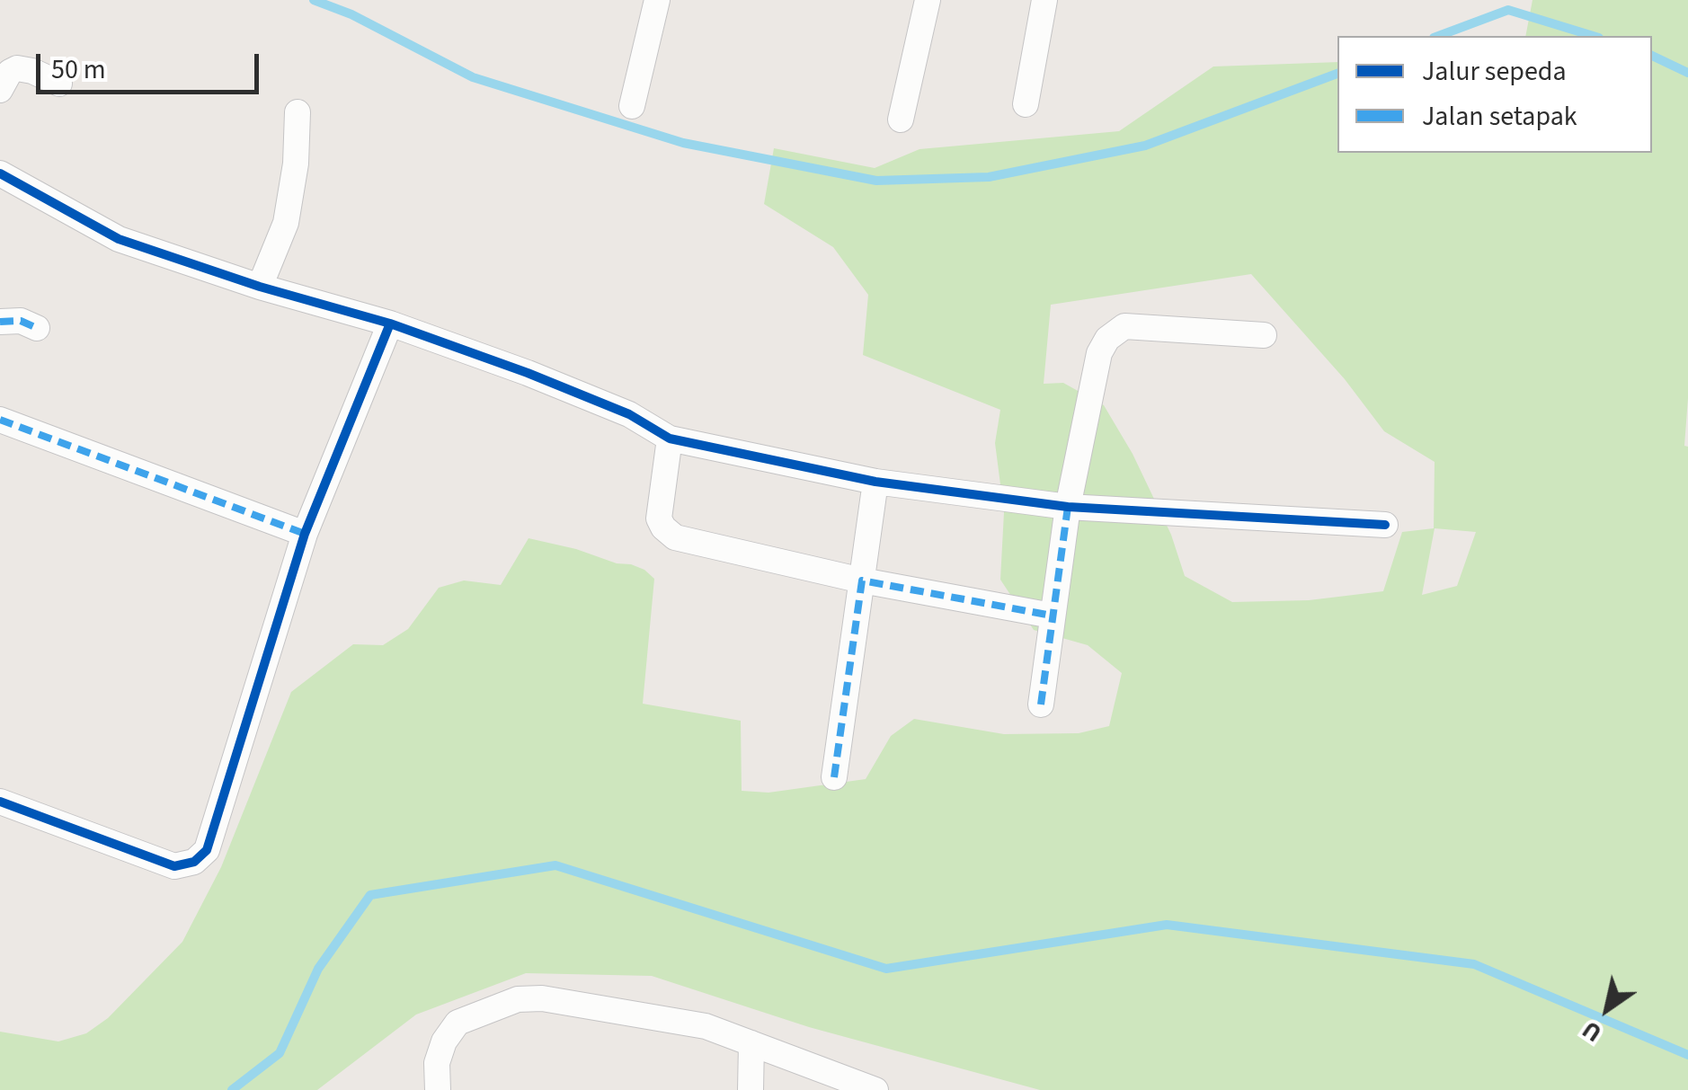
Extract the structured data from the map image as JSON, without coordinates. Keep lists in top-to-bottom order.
{
  "legend": ["Jalur sepeda", "Jalan setapak"],
  "scale_bar": "50 m",
  "north": "bottom left"
}
